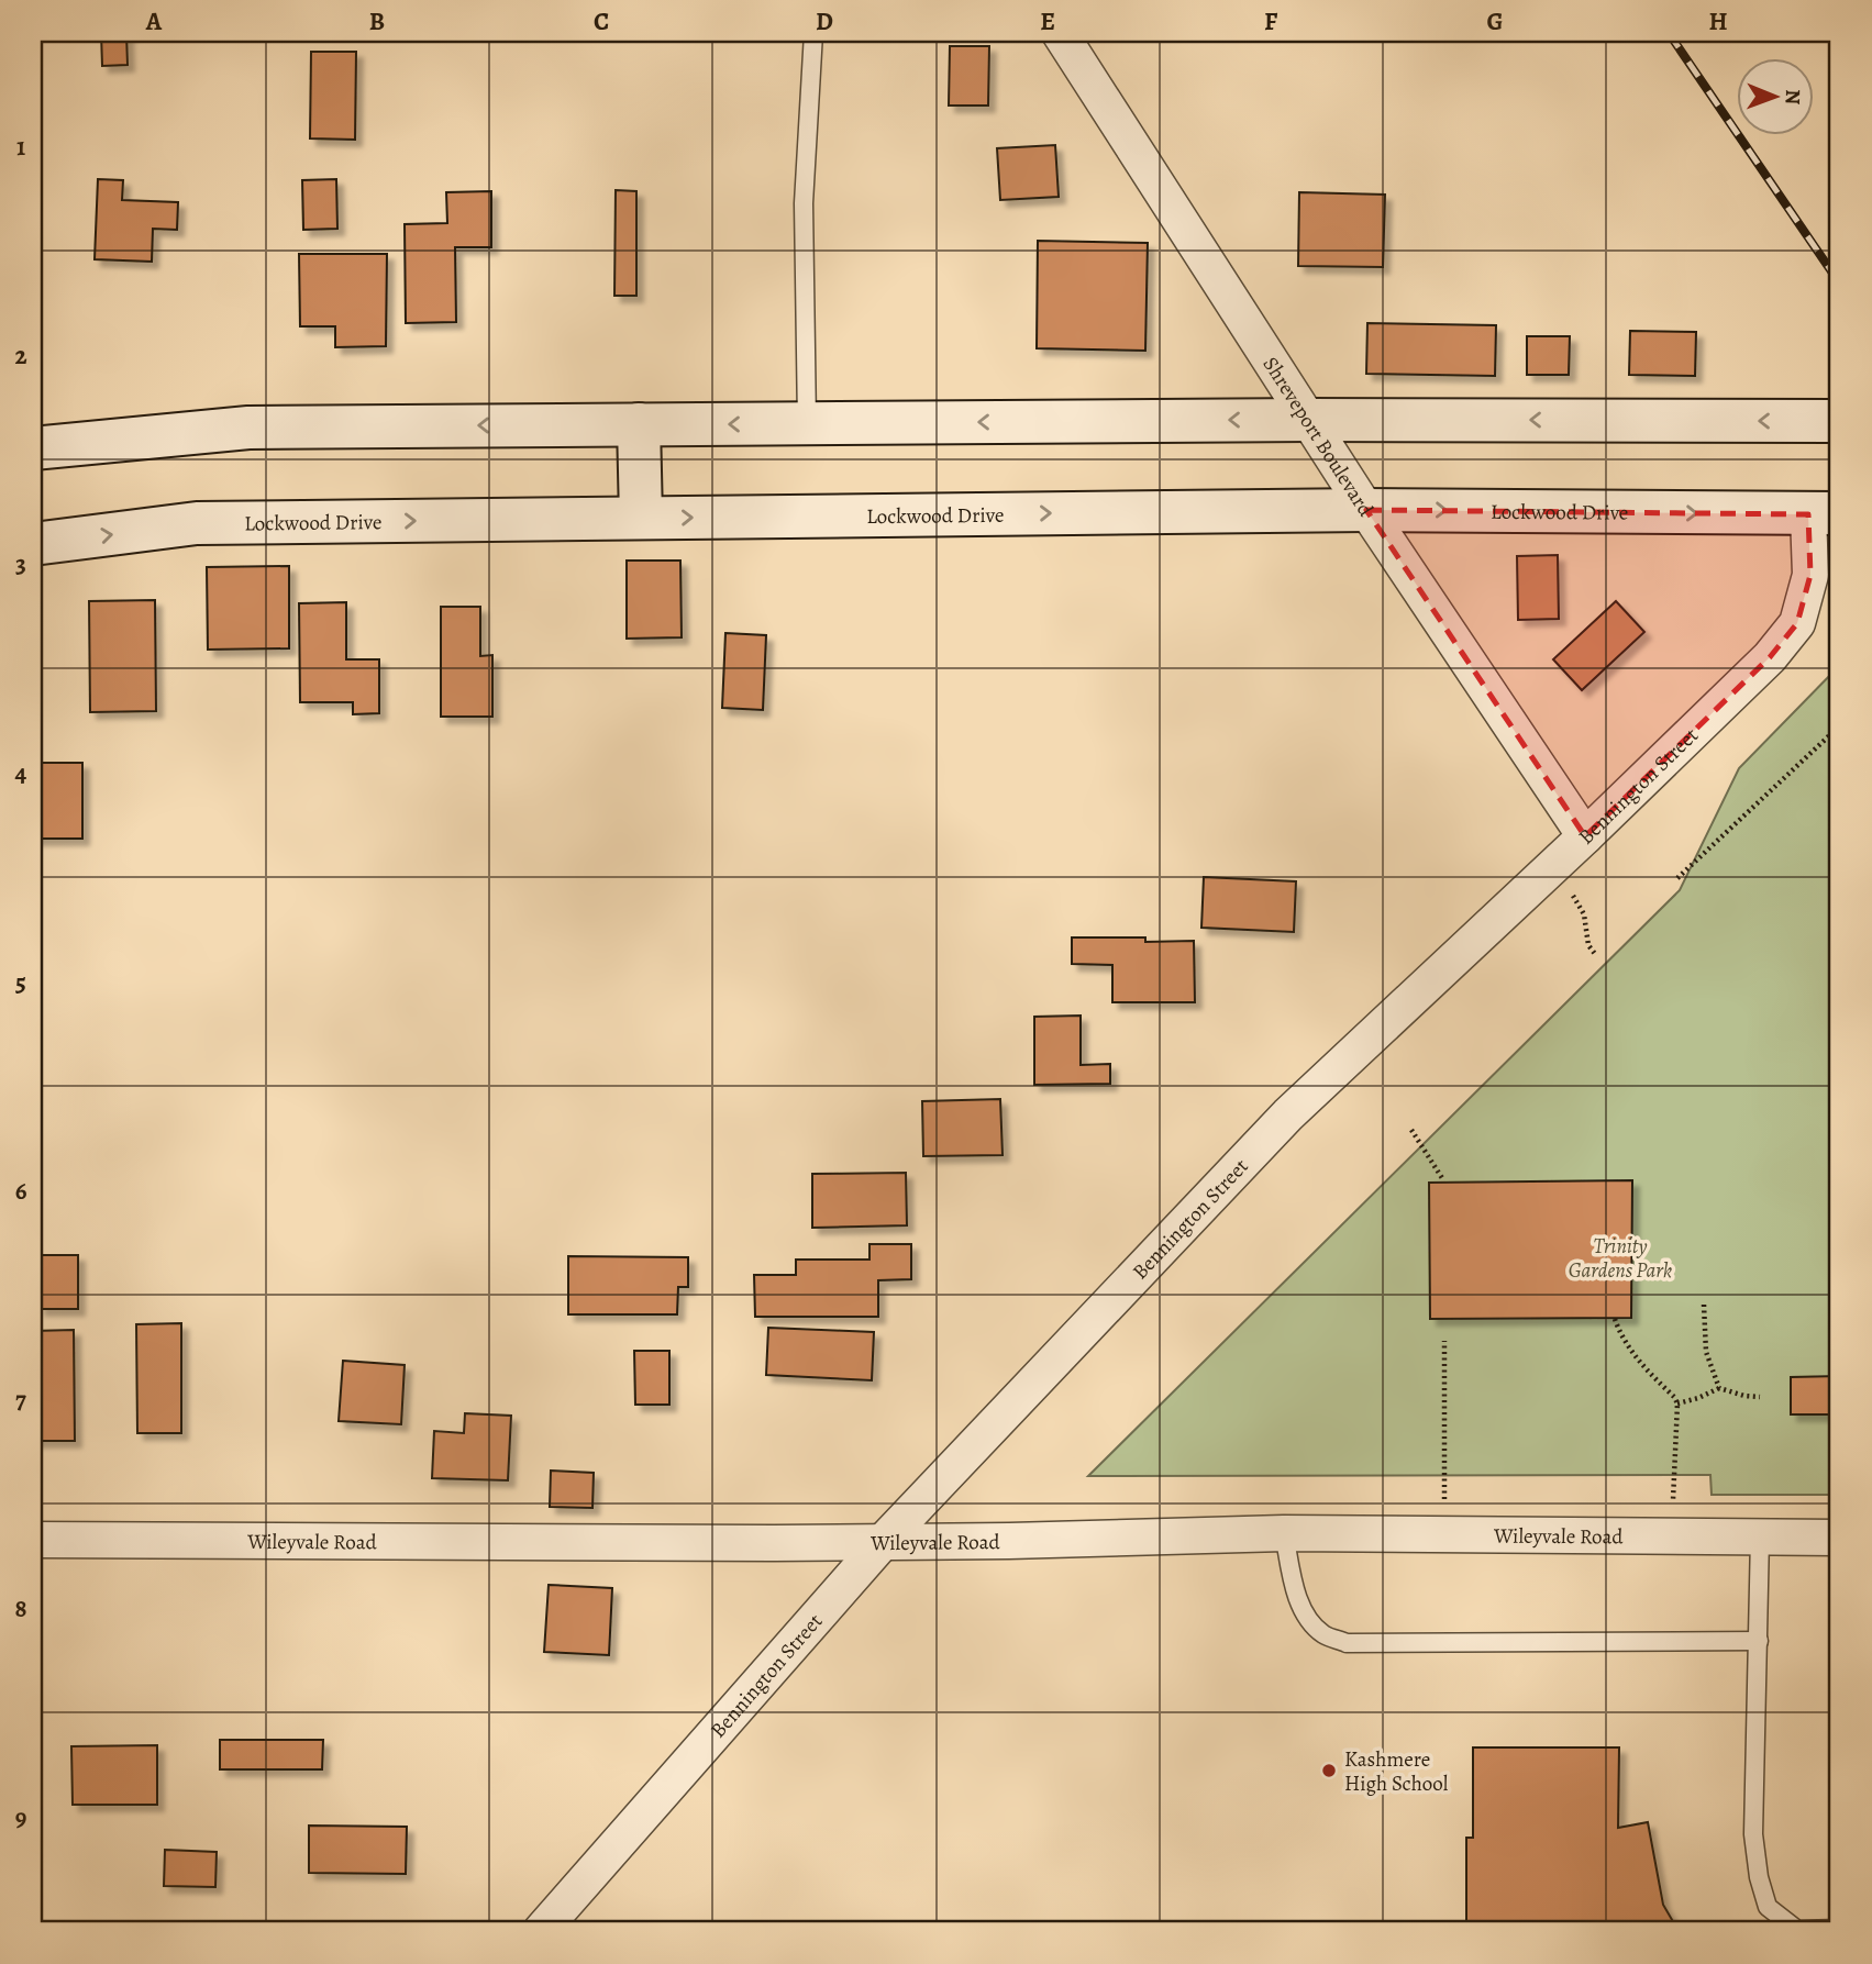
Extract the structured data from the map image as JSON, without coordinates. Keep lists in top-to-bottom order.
{
  "streets": {
    "main road": ["Lockwood Drive"],
    "street": ["Shreveport Boulevard", "Bennington Street", "Wileyvale Road"]
  },
  "crossings": [
    ["Shreveport Boulevard", "Lockwood Drive"],
    ["Shreveport Boulevard", "Bennington Street"],
    ["Lockwood Drive", "Bennington Street"],
    ["Bennington Street", "Wileyvale Road"]
  ],
  "parks": ["Trinity Gardens Park"],
  "places": ["Kashmere High School"],
  "north": "right",
  "grid": {
    "columns": [
      "A",
      "B",
      "C",
      "D",
      "E",
      "F",
      "G",
      "H"
    ],
    "rows": [
      "1",
      "2",
      "3",
      "4",
      "5",
      "6",
      "7",
      "8",
      "9"
    ]
  }
}
